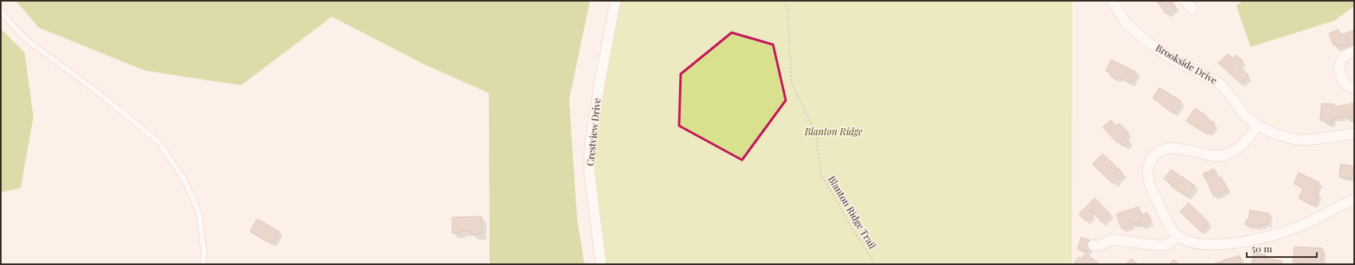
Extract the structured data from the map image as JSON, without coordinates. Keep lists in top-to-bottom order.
{
  "streets": {
    "street": ["Brookside Drive", "Crestview Drive"],
    "path": ["Blanton Ridge Trail"]
  },
  "parks": ["Blanton Ridge"],
  "scale_bar": "50 m"
}
